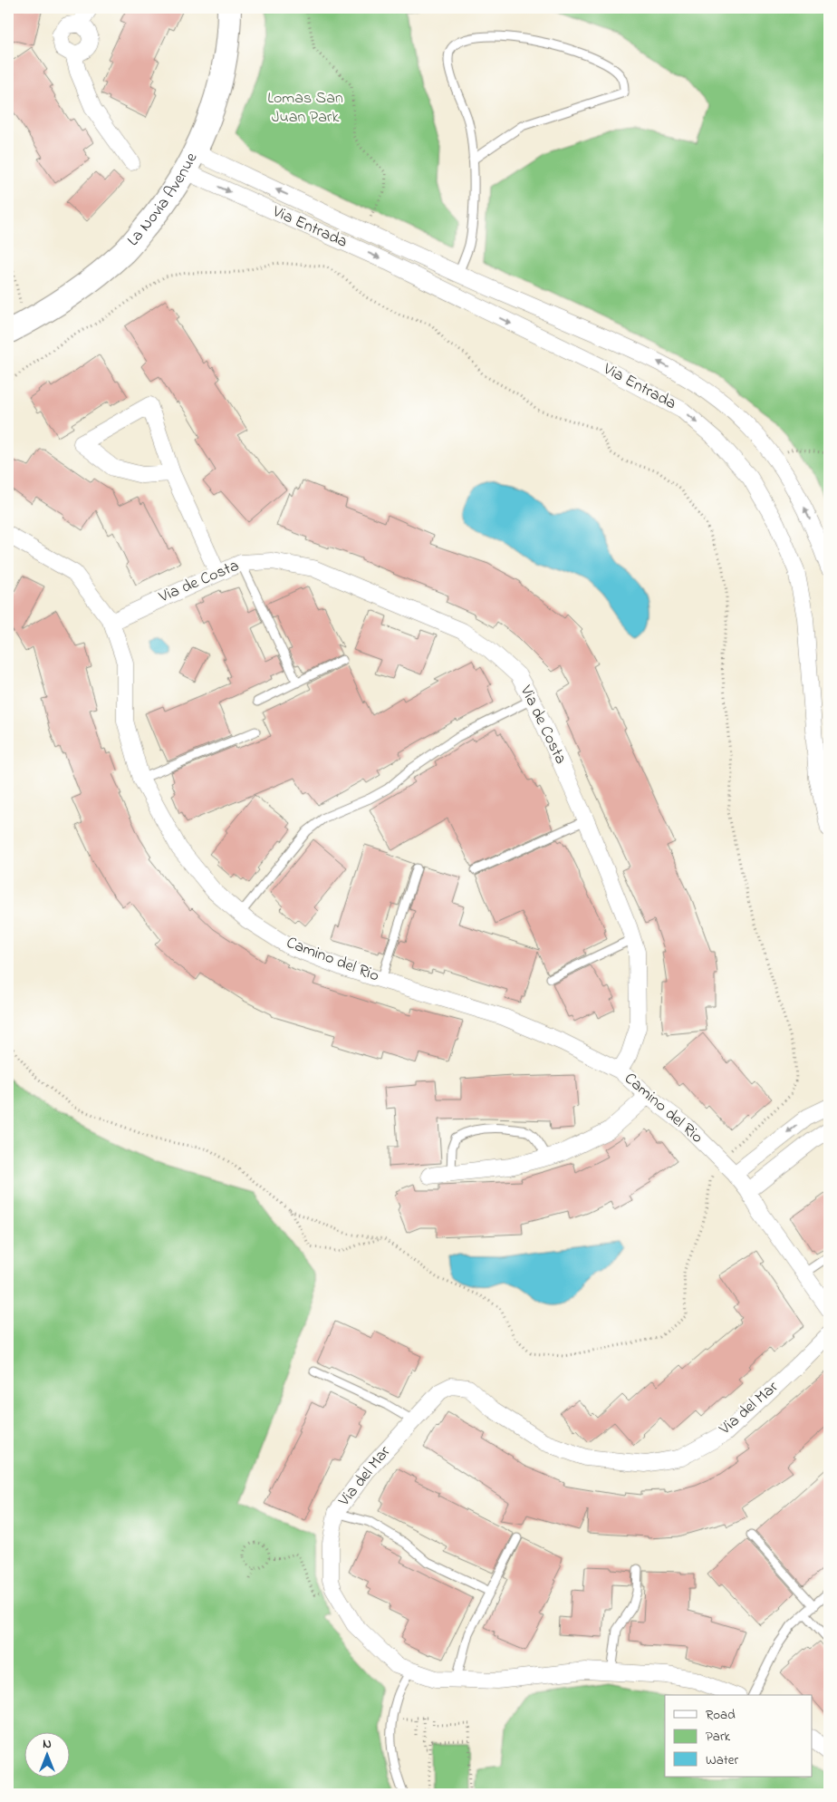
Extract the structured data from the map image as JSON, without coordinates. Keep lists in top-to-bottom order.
{
  "streets": {
    "main road": ["La Novia Avenue"],
    "street": [
      "Via Entrada",
      "Via de Costa",
      "Camino del Rio",
      "Via del Mar"
    ]
  },
  "crossings": [
    ["La Novia Avenue", "Via Entrada"],
    ["Via de Costa", "Camino del Rio"]
  ],
  "parks": ["Lomas San Juan Park"],
  "legend": ["Road", "Park", "Water"],
  "north": "top"
}
